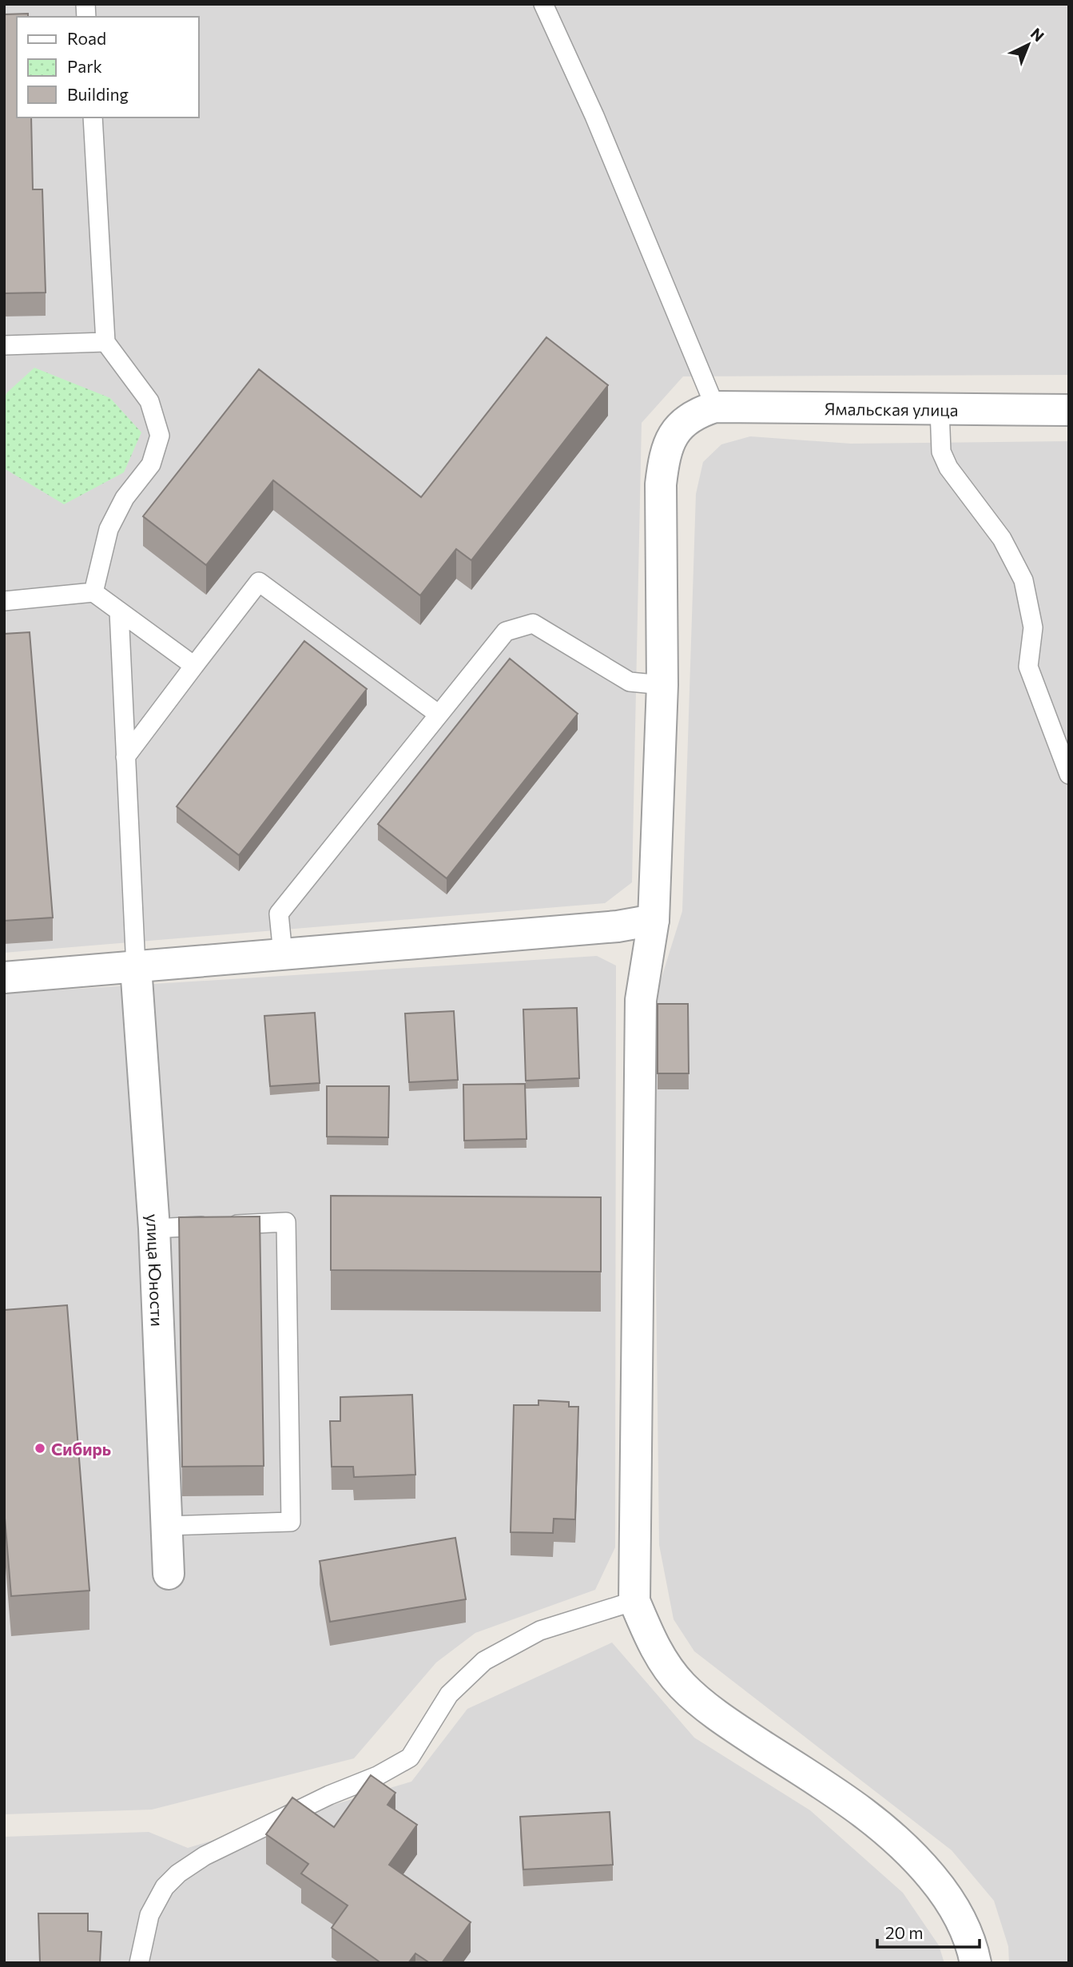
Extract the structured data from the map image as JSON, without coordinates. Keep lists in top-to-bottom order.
{
  "streets": {
    "street": ["Ямальская улица", "улица Юности"]
  },
  "places": ["Сибирь"],
  "legend": ["Road", "Park", "Building"],
  "scale_bar": "20 m",
  "north": "top right"
}
